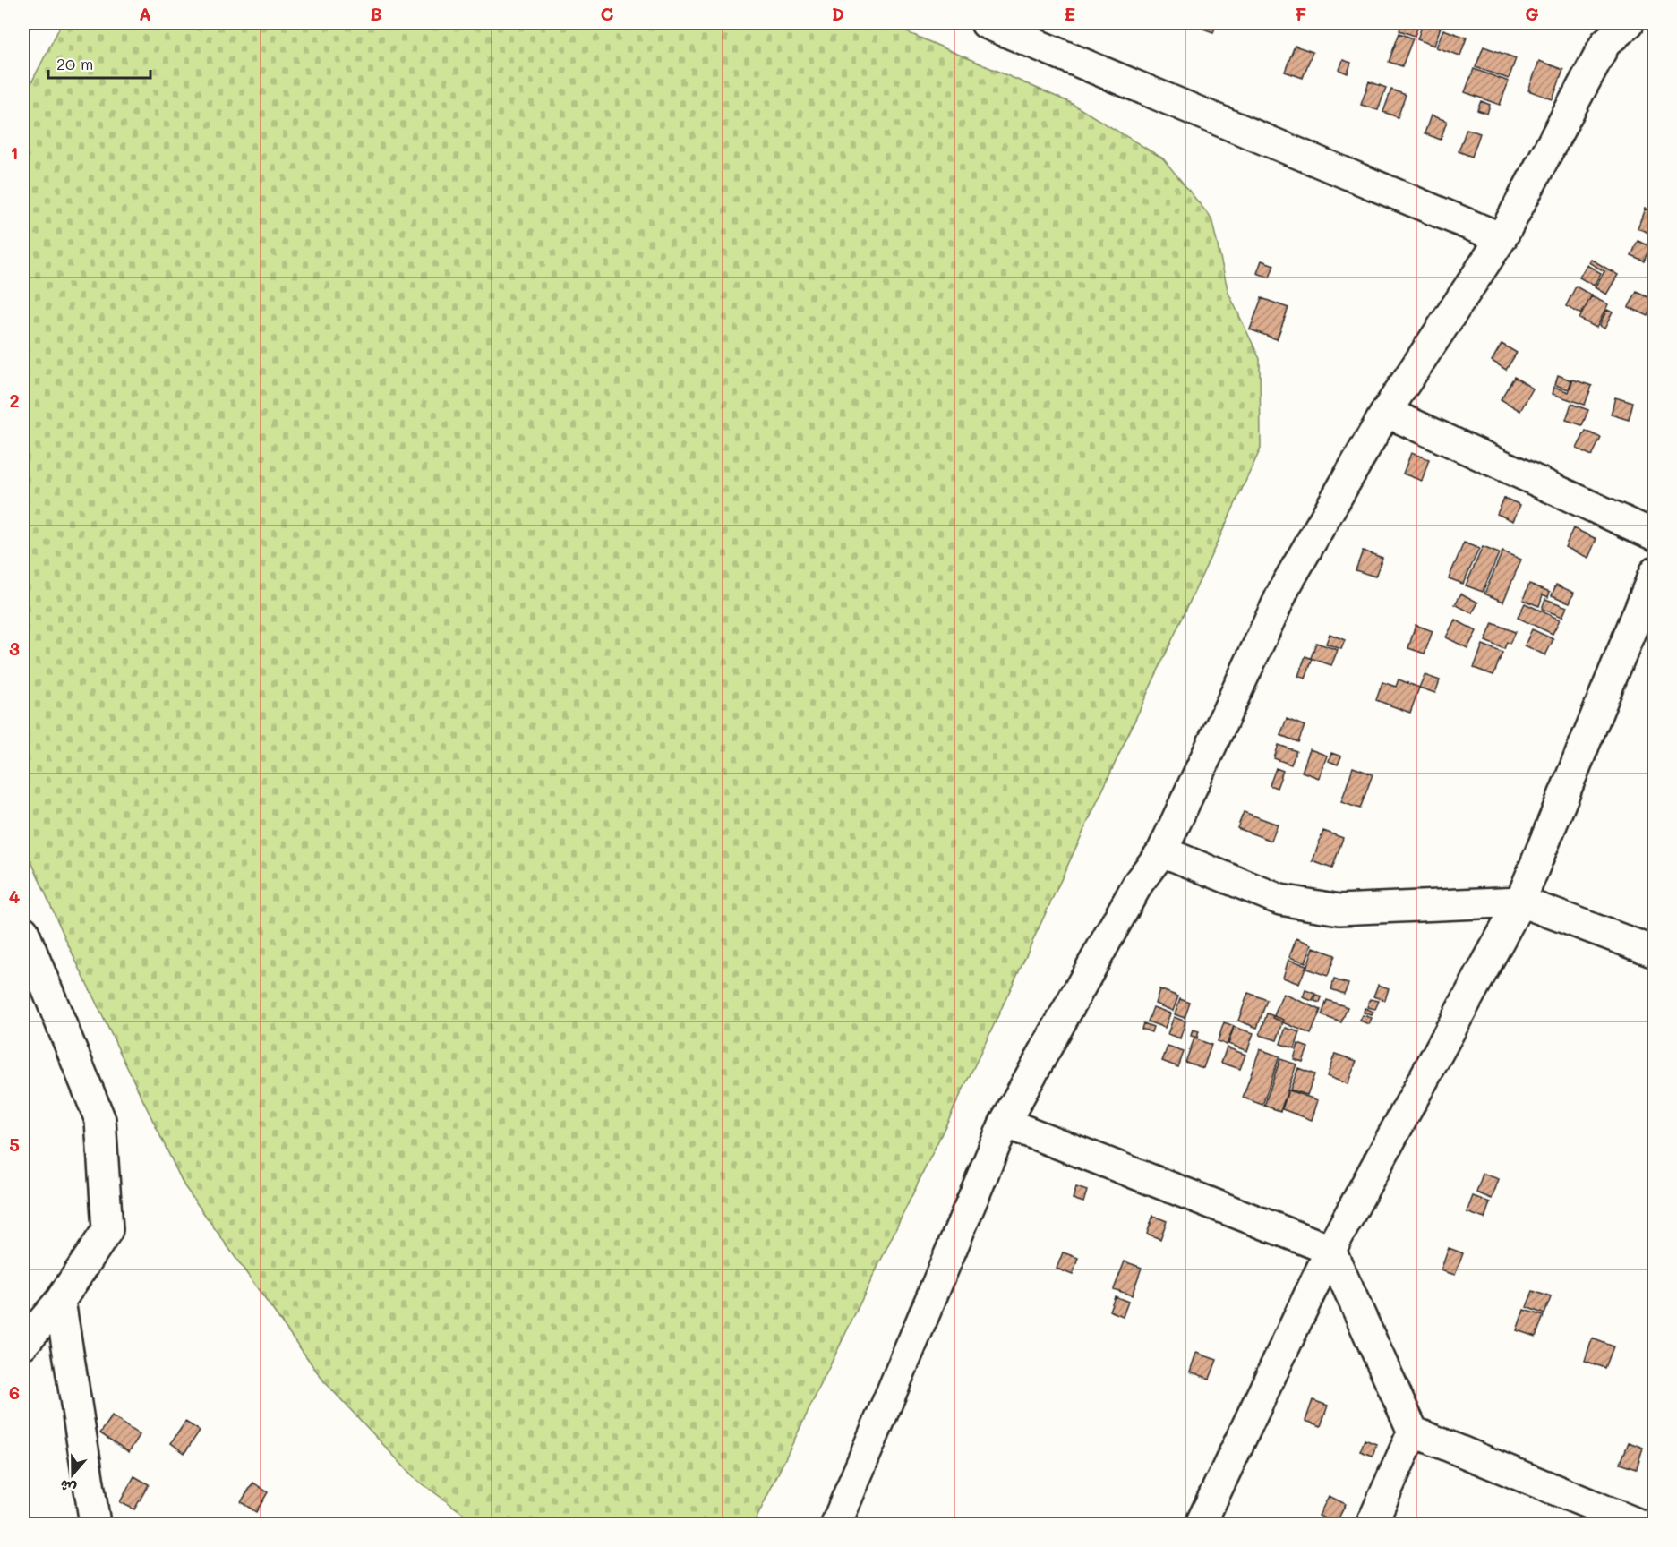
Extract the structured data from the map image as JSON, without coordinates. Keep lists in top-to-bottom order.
{
  "scale_bar": "20 m",
  "north": "bottom",
  "grid": {
    "columns": [
      "A",
      "B",
      "C",
      "D",
      "E",
      "F",
      "G"
    ],
    "rows": [
      "1",
      "2",
      "3",
      "4",
      "5",
      "6"
    ]
  }
}
